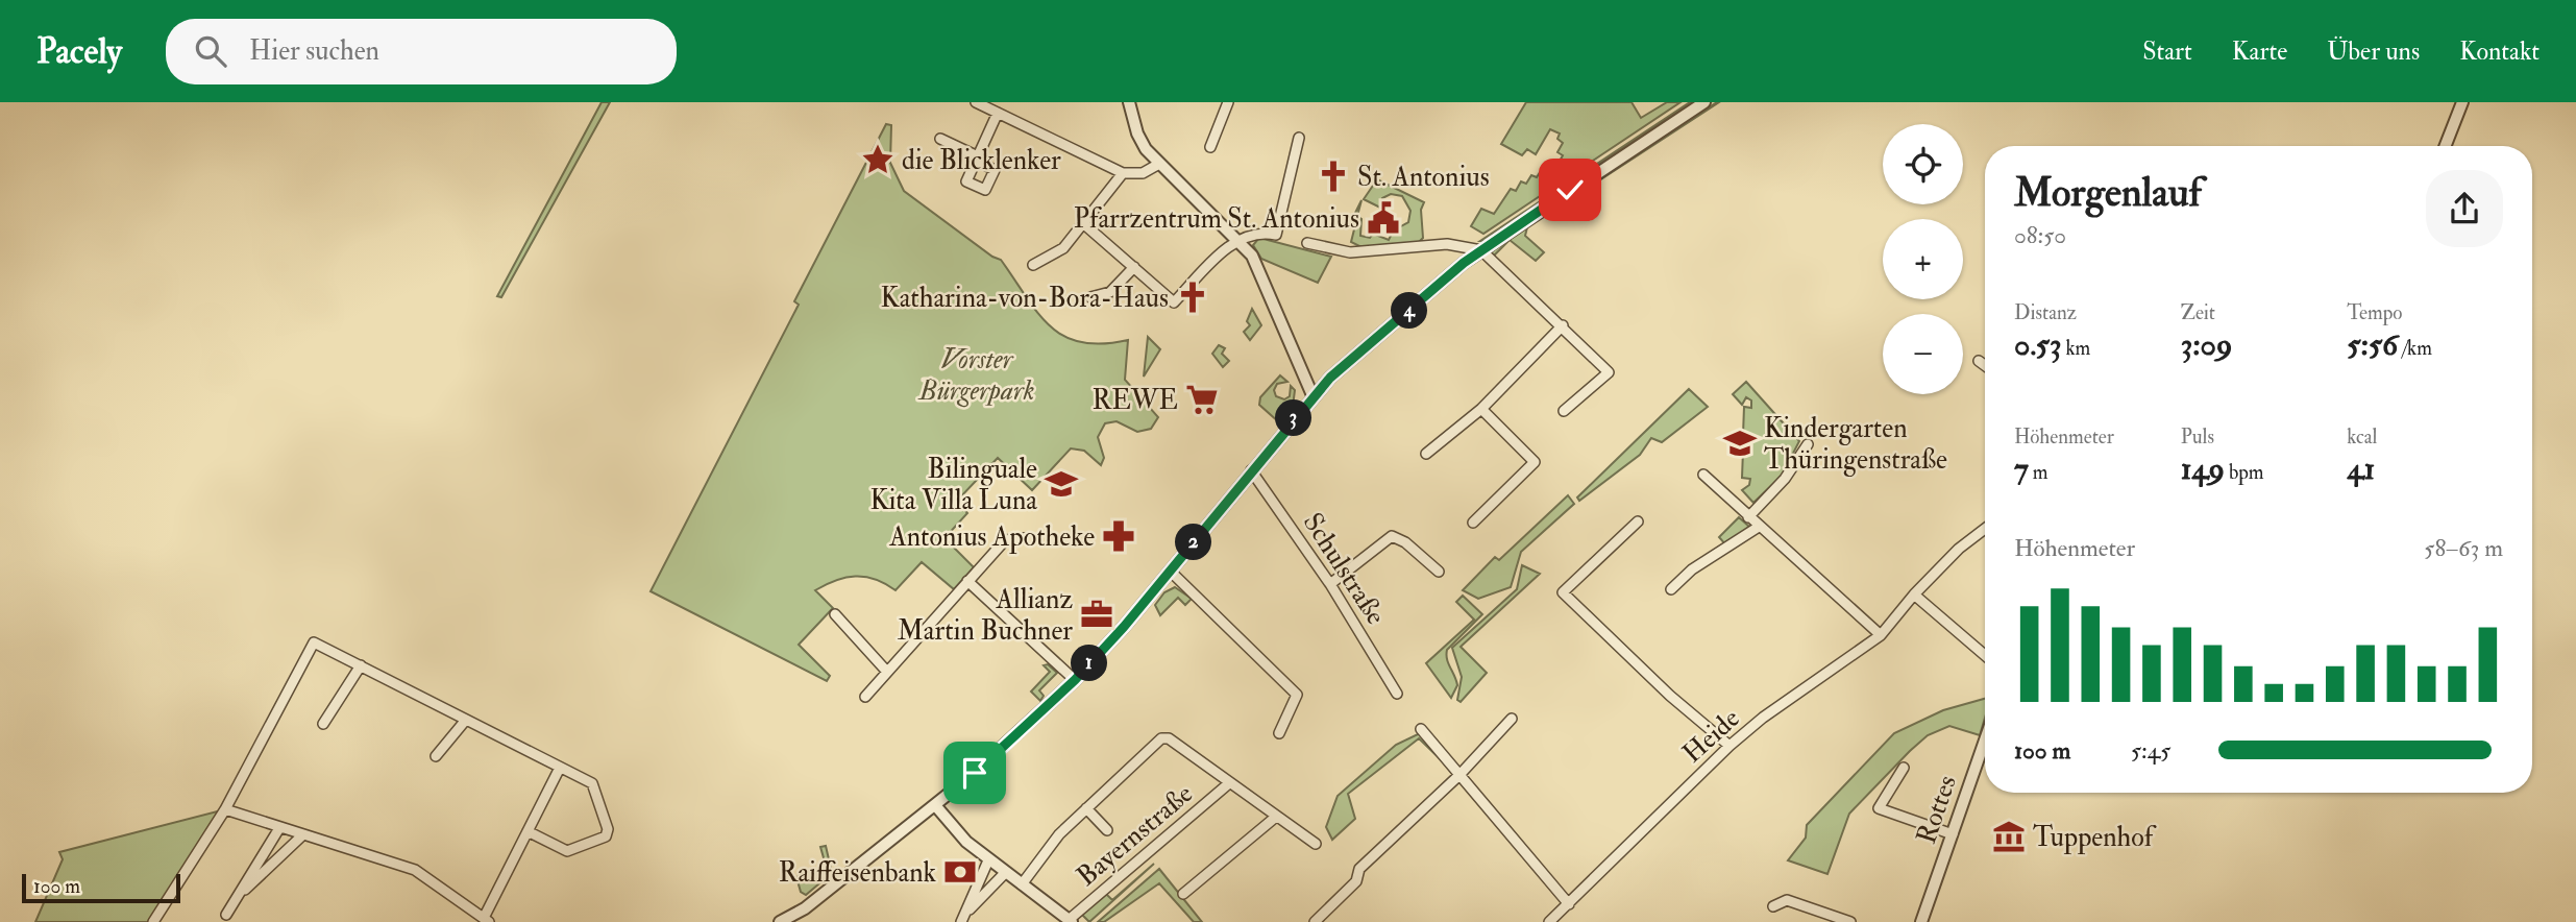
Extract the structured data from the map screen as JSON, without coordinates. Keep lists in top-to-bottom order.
{
  "streets": {
    "street": [
      "Schulstraße",
      "Heide",
      "Rottes",
      "Bayernstraße"
    ]
  },
  "parks": ["Vorster Bürgerpark"],
  "places": {
    "place": ["die Blicklenker"],
    "church": ["St. Antonius", "Katharina-von-Bora-Haus"],
    "public building": ["Pfarrzentrum St. Antonius"],
    "supermarket": ["REWE"],
    "school or university": ["Kindergarten Thüringenstraße", "Bilinguale Kita Villa Luna"],
    "pharmacy": ["Antonius Apotheke"],
    "office": ["Allianz Martin Buchner"],
    "museum": ["Tuppenhof"],
    "bank": ["Raiffeisenbank"]
  },
  "scale_bar": "100 m",
  "page": {
    "header": "Pacely",
    "search": "Hier suchen",
    "nav": [
      "Start",
      "Karte",
      "Über uns",
      "Kontakt"
    ],
    "map_buttons": ["+", "−"],
    "heading": ["Morgenlauf", "08:50"],
    "stats": [
      ["Distanz", "0.53 km"],
      ["Zeit", "3:09"],
      ["Tempo", "5:56 /km"],
      ["Höhenmeter", "7 m"],
      ["Puls", "149 bpm"],
      ["kcal", "41"]
    ],
    "pins": [
      "4",
      "3",
      "2",
      "1"
    ],
    "chart": ["Höhenmeter", "58–63 m"],
    "list": [
      {
        "name": "100 m",
        "note": "5:45"
      }
    ],
    "scale": "100 m"
  }
}
